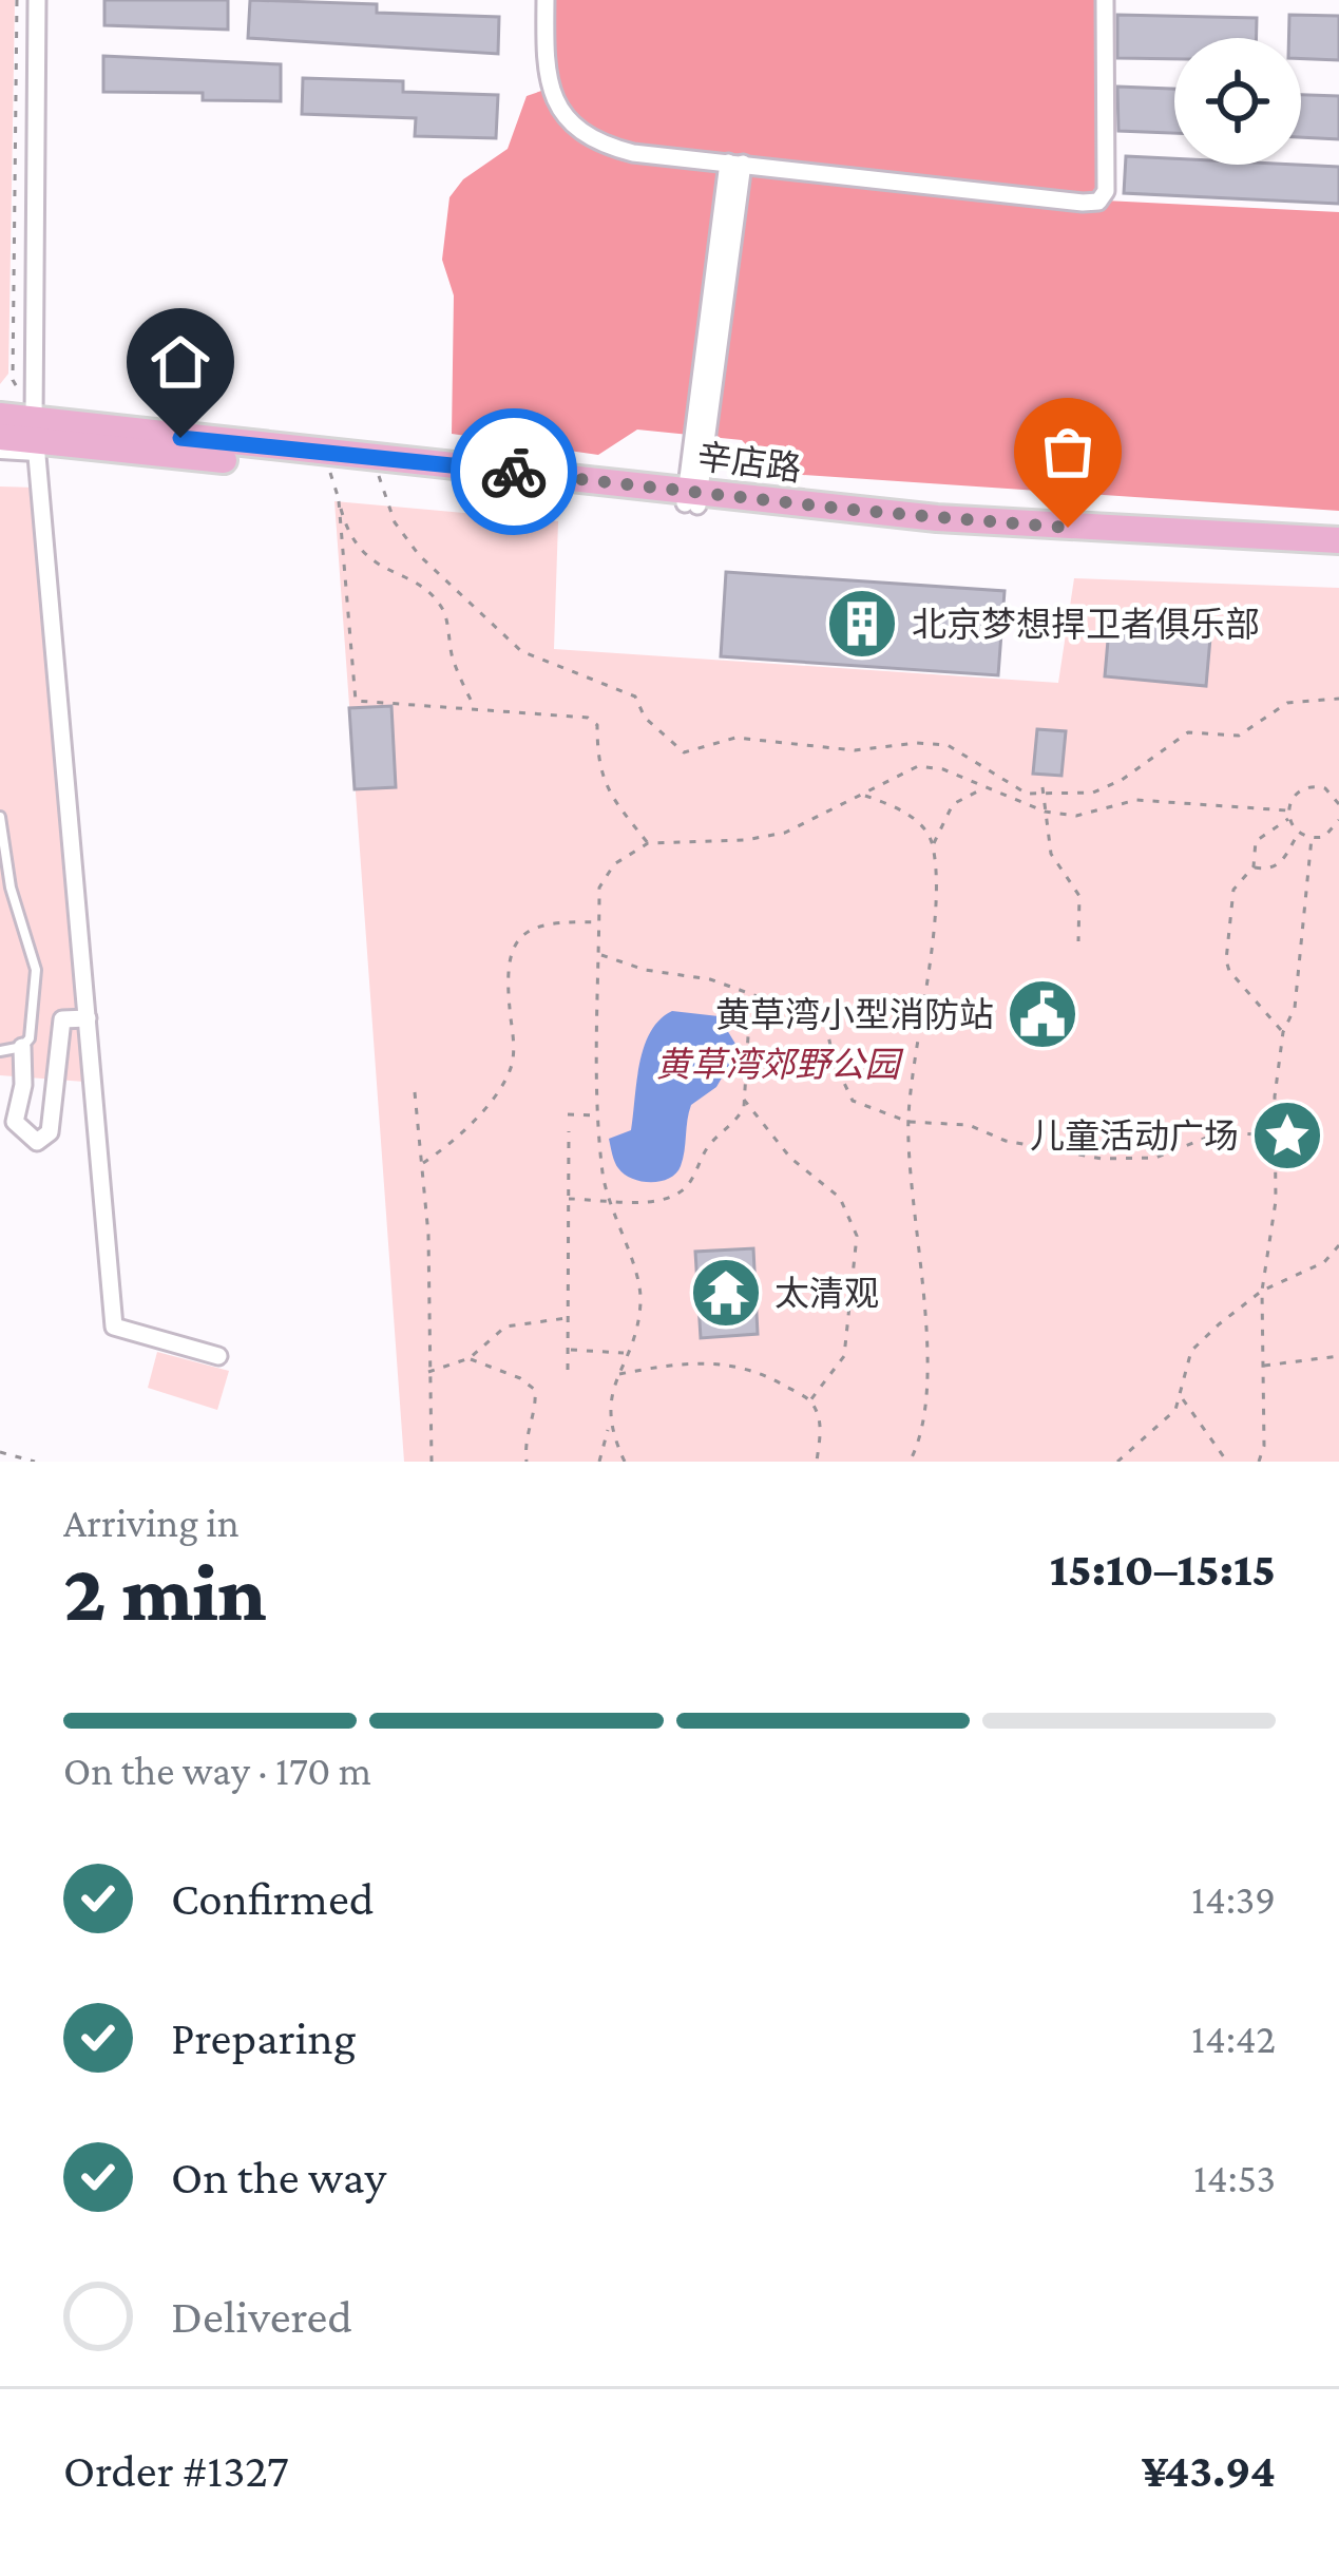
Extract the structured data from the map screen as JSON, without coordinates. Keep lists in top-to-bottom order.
{
  "streets": {
    "main road": ["辛店路"]
  },
  "parks": ["黄草湾郊野公园"],
  "places": {
    "building": ["北京梦想捍卫者俱乐部"],
    "public building": ["黄草湾小型消防站"],
    "place": ["儿童活动广场"],
    "temple": ["太清观"]
  },
  "page": {
    "heading": ["2 min", "Arriving in", "15:10–15:15"],
    "panel": ["Order #1327", "¥43.94"],
    "bar": "On the way · 170 m",
    "list": [
      ["Confirmed", "14:39"],
      ["Preparing", "14:42"],
      ["On the way", "14:53"],
      "Delivered"
    ]
  }
}
